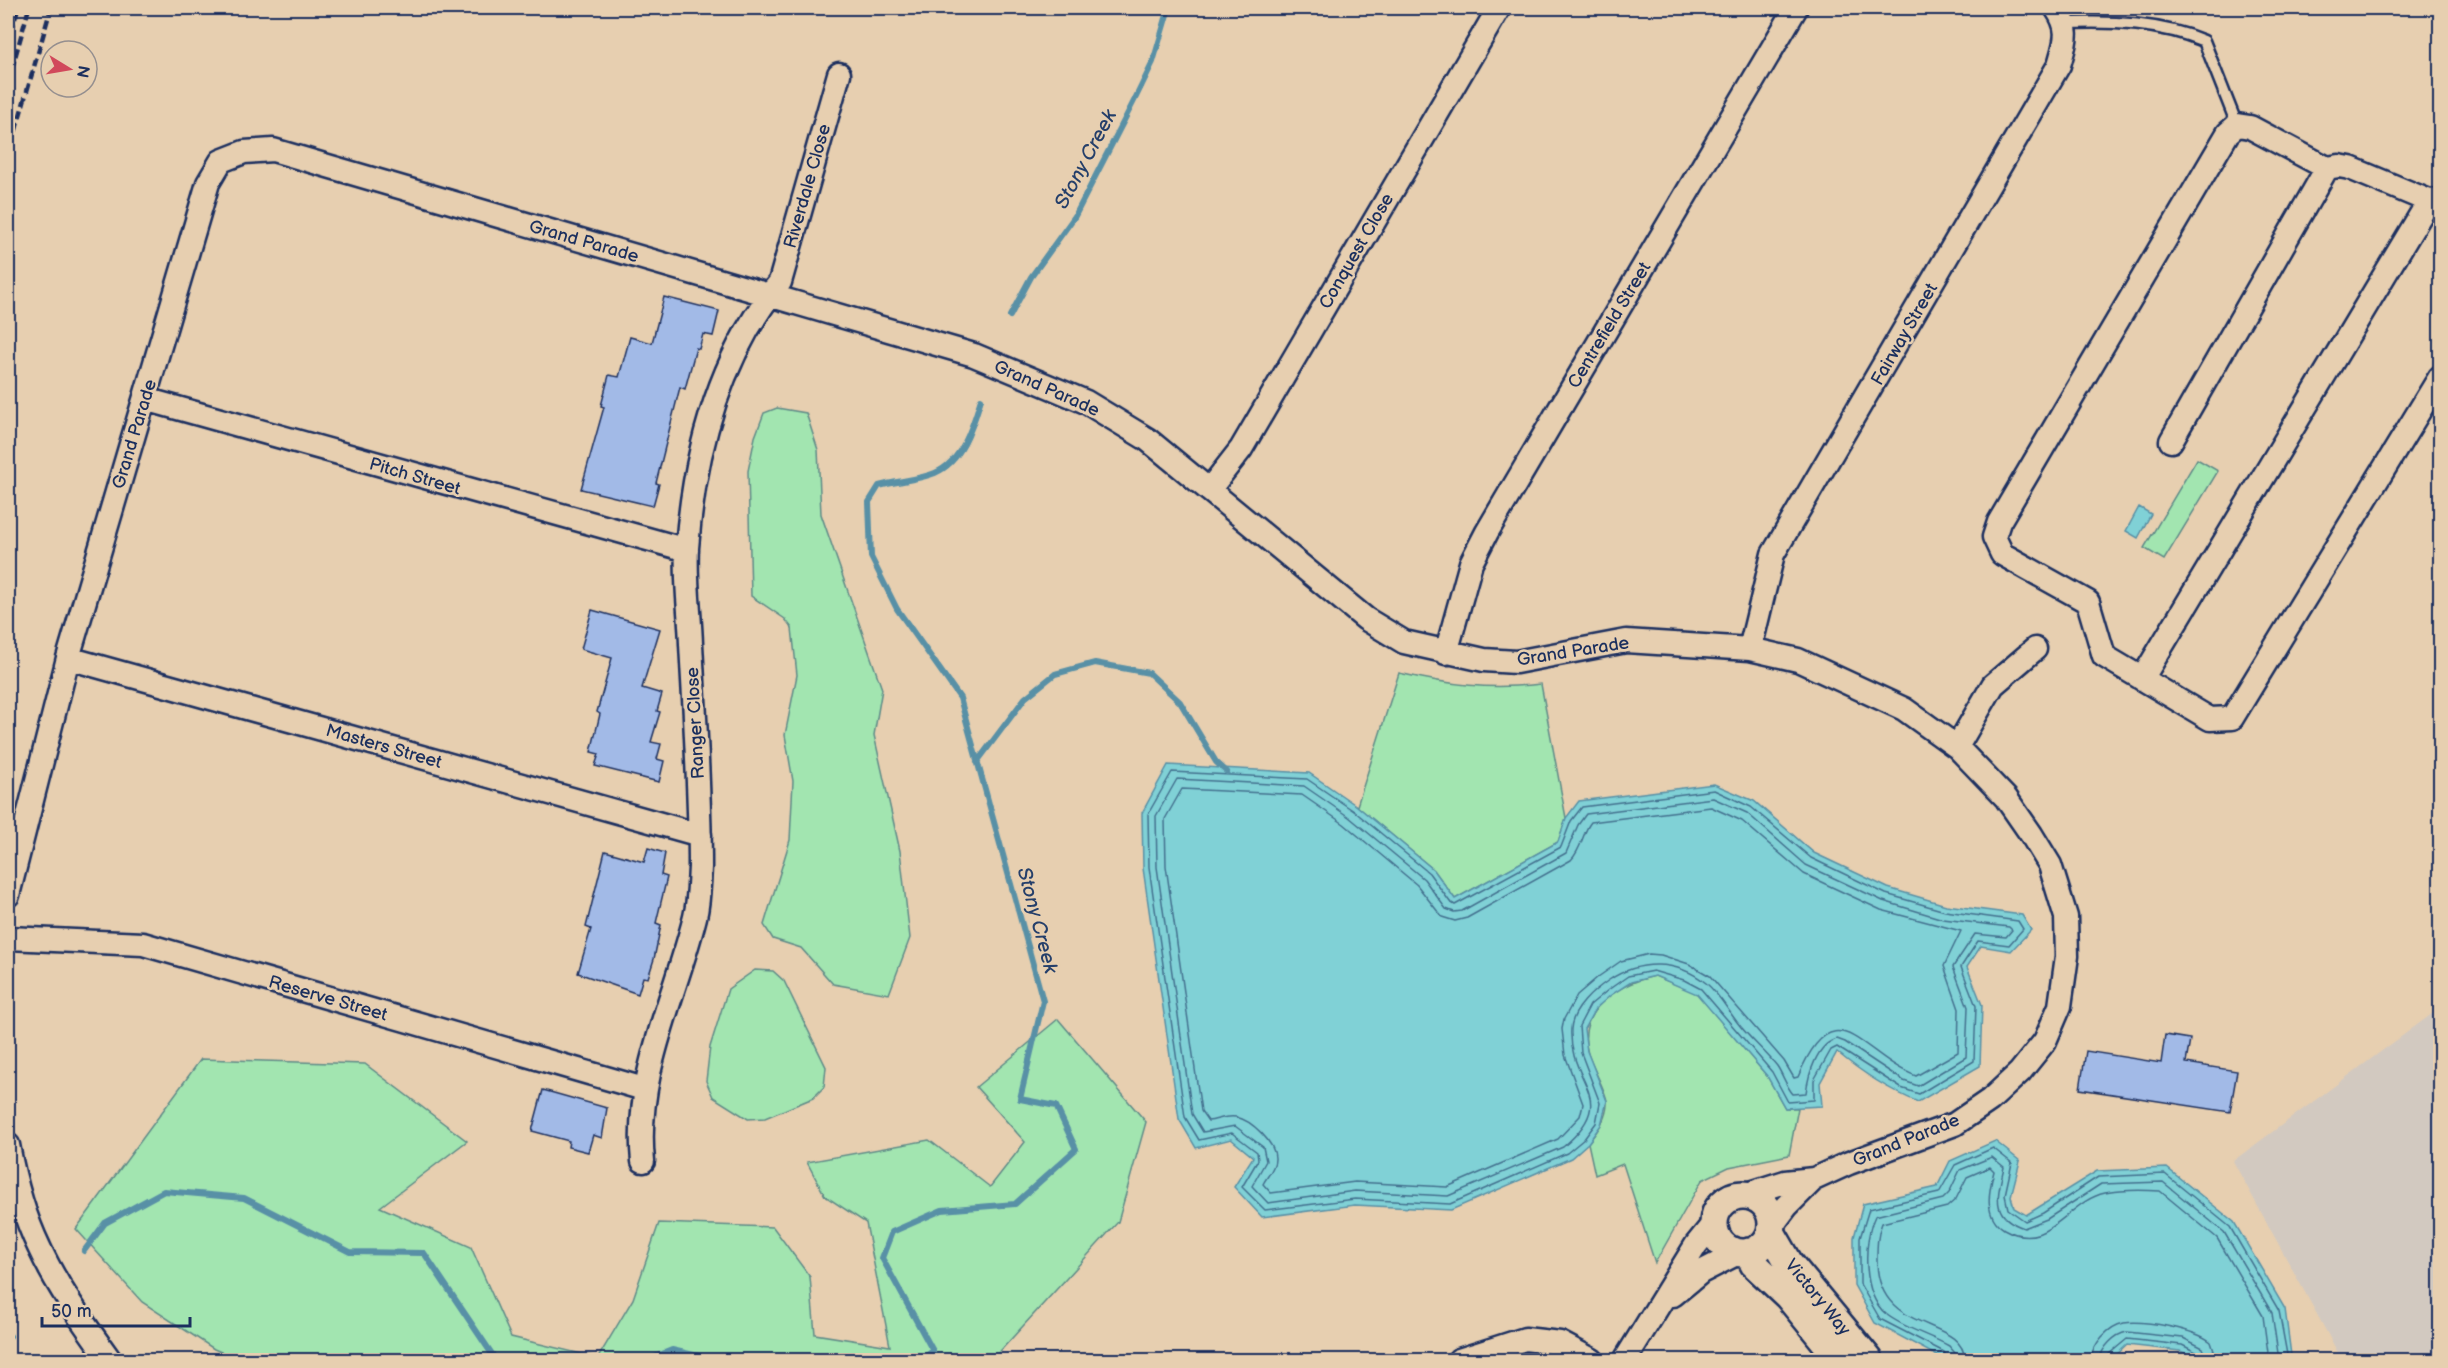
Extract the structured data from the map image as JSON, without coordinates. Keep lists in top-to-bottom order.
{
  "streets": {
    "street": [
      "Riverdale Close",
      "Grand Parade",
      "Conquest Close",
      "Centrefield Street",
      "Fairway Street",
      "Pitch Street",
      "Ranger Close",
      "Masters Street",
      "Reserve Street",
      "Victory Way"
    ]
  },
  "crossings": [
    ["Riverdale Close", "Grand Parade"],
    ["Riverdale Close", "Ranger Close"],
    ["Grand Parade", "Conquest Close"],
    ["Grand Parade", "Centrefield Street"],
    ["Grand Parade", "Fairway Street"],
    ["Grand Parade", "Pitch Street"],
    ["Grand Parade", "Ranger Close"],
    ["Grand Parade", "Masters Street"],
    ["Grand Parade", "Victory Way"],
    ["Pitch Street", "Ranger Close"],
    ["Ranger Close", "Masters Street"],
    ["Ranger Close", "Reserve Street"]
  ],
  "water": ["Stony Creek"],
  "scale_bar": "50 m",
  "north": "right"
}
